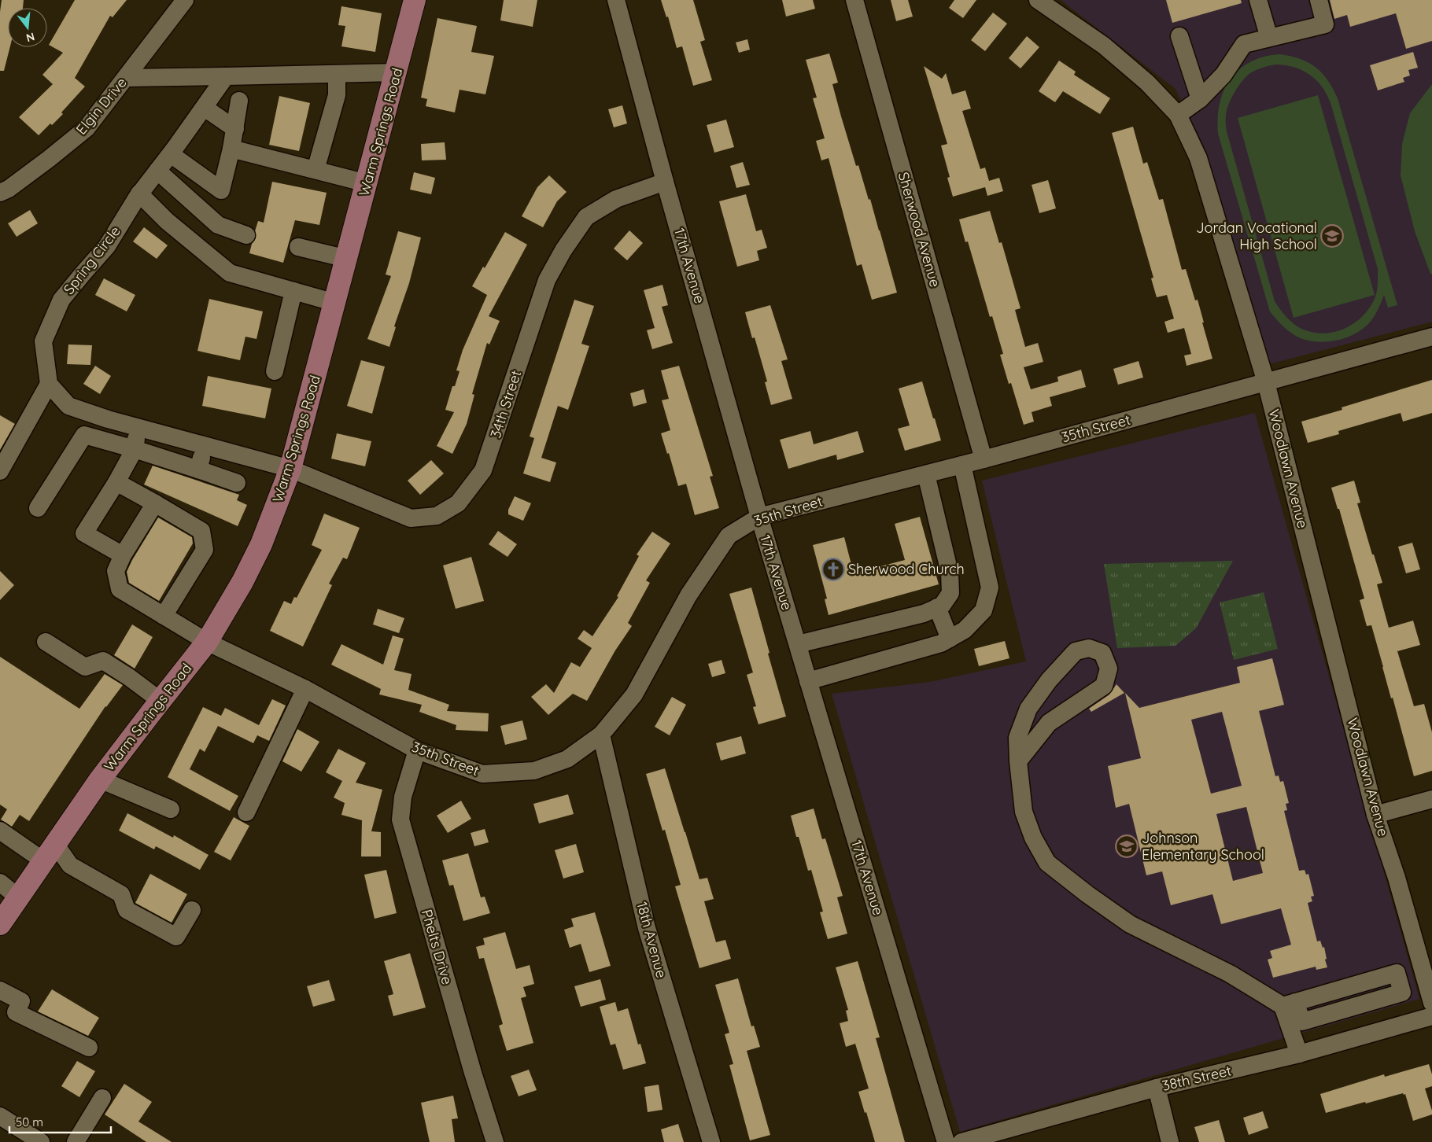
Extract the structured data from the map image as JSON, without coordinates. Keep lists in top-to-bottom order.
{
  "streets": {
    "main road": ["Warm Springs Road"],
    "street": [
      "Elgin Drive",
      "Sherwood Avenue",
      "Spring Circle",
      "17th Avenue",
      "34th Street",
      "35th Street",
      "Woodlawn Avenue",
      "18th Avenue",
      "Phelts Drive",
      "38th Street"
    ]
  },
  "crossings": [
    ["Warm Springs Road", "34th Street"],
    ["Warm Springs Road", "35th Street"],
    ["Sherwood Avenue", "35th Street"],
    ["17th Avenue", "34th Street"],
    ["17th Avenue", "35th Street"],
    ["35th Street", "Woodlawn Avenue"],
    ["35th Street", "18th Avenue"],
    ["35th Street", "Phelts Drive"]
  ],
  "places": {
    "school or university": ["Jordan Vocational High School", "Johnson Elementary School"],
    "church": ["Sherwood Church"]
  },
  "scale_bar": "50 m",
  "north": "bottom"
}
